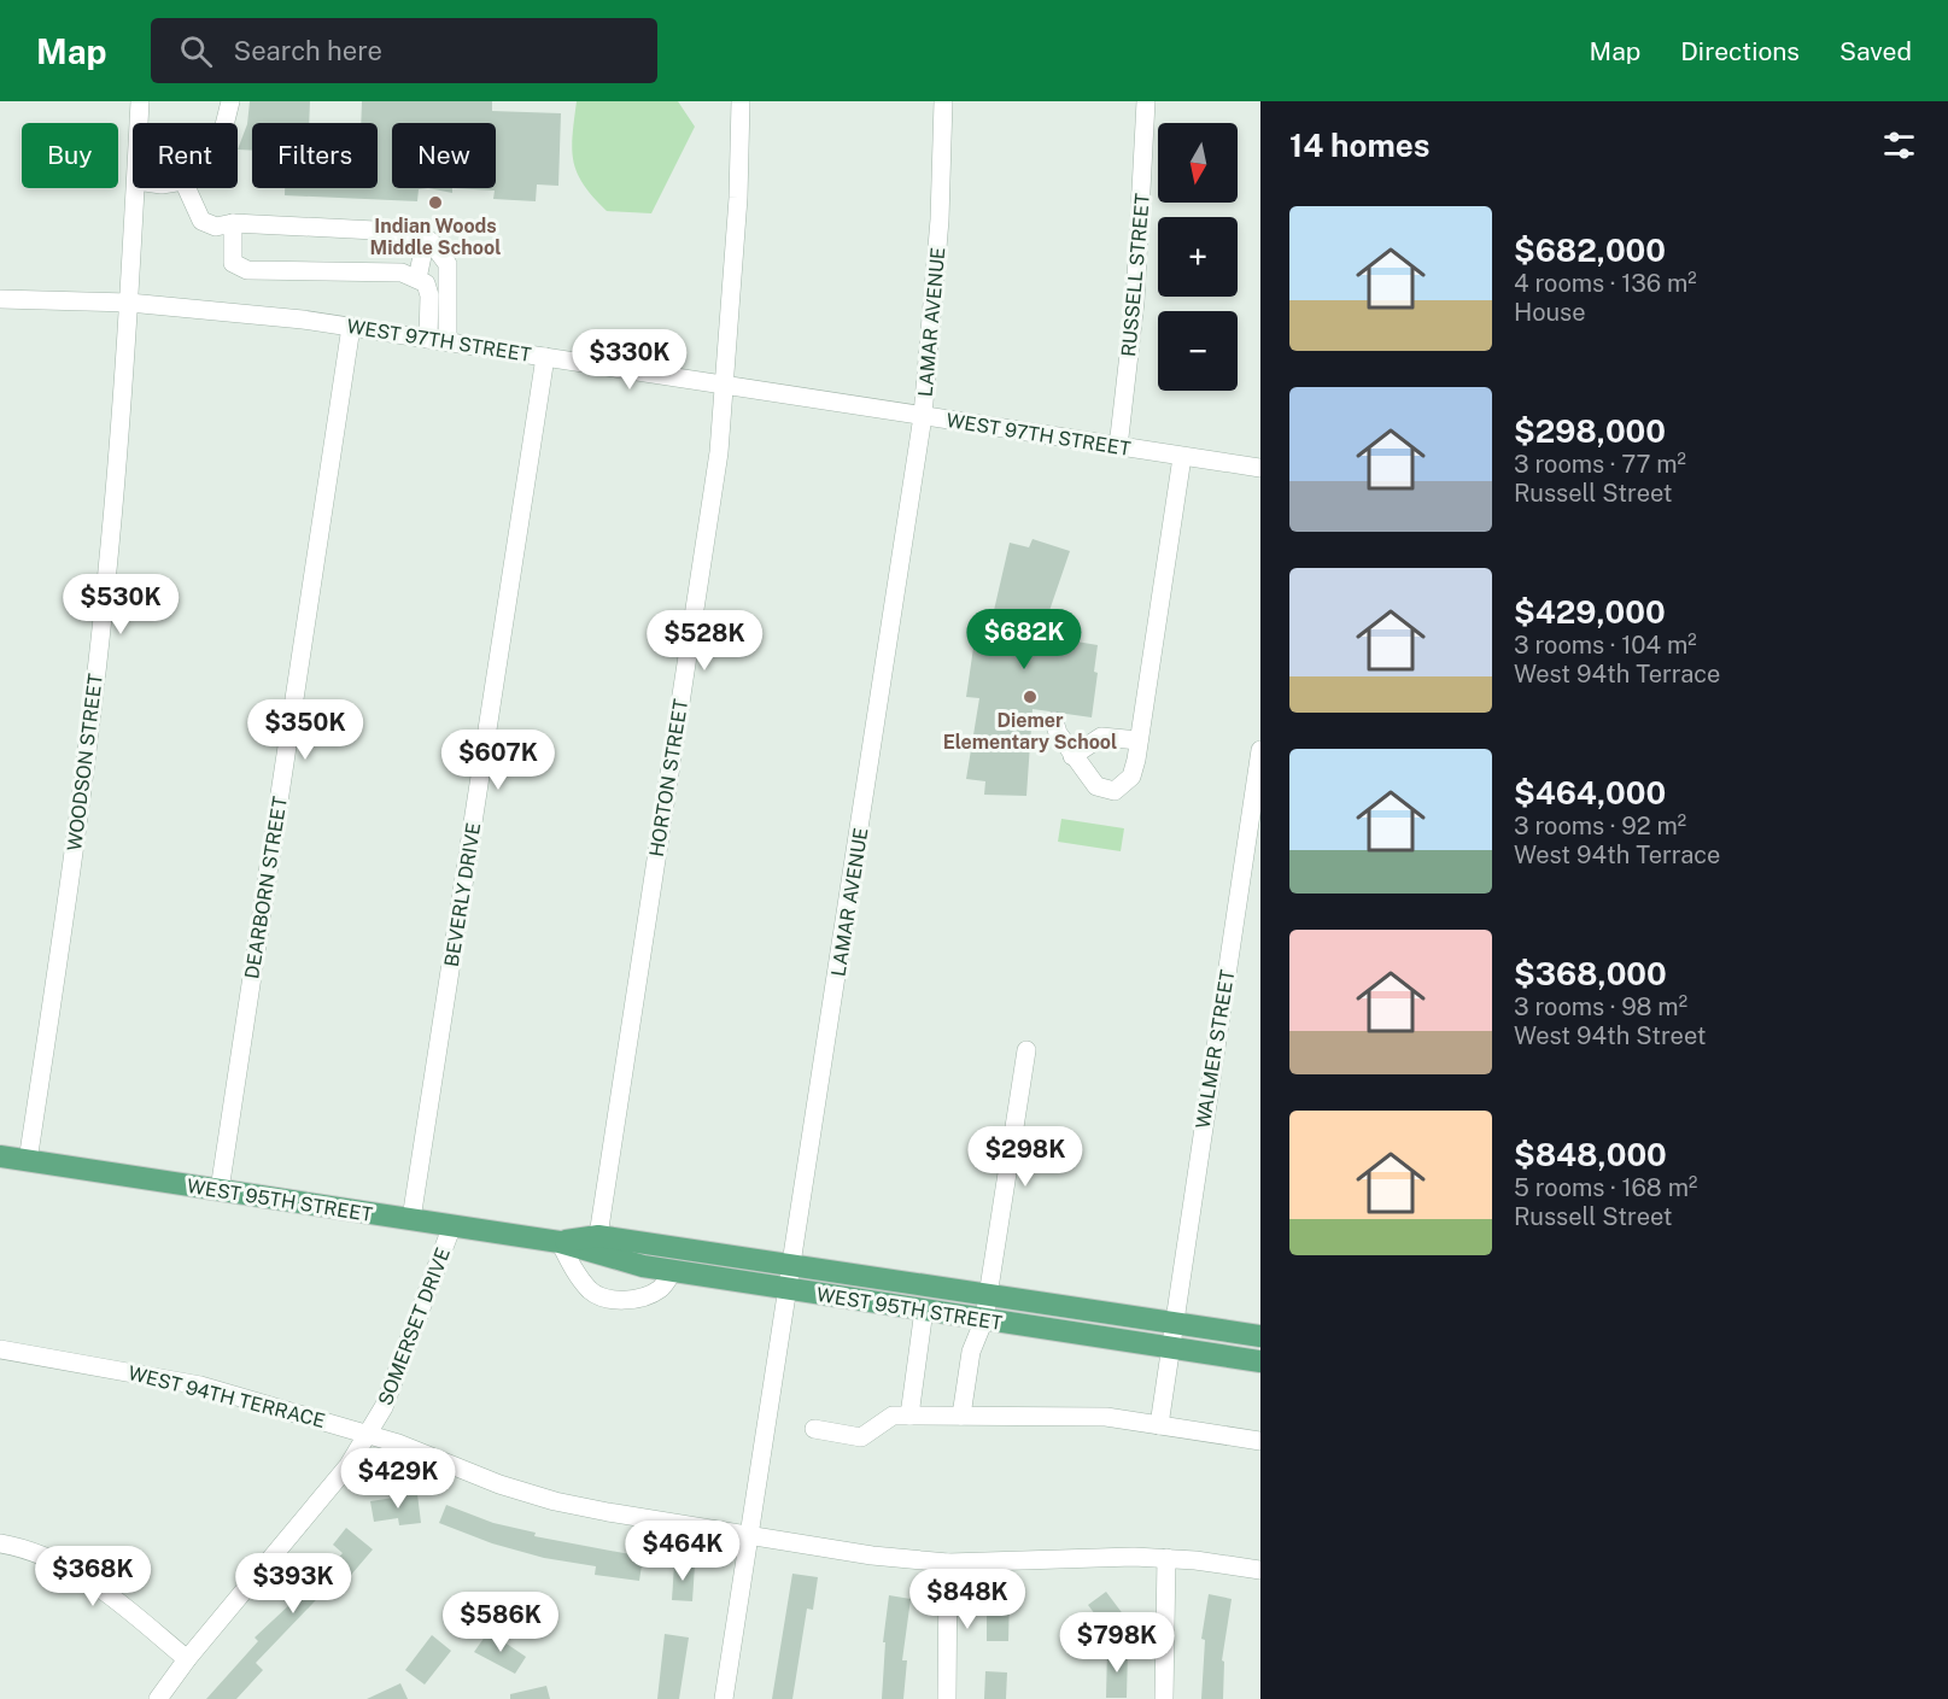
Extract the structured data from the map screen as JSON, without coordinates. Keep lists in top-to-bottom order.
{
  "streets": {
    "main road": ["WEST 95TH STREET"],
    "street": [
      "RUSSELL STREET",
      "LAMAR AVENUE",
      "WEST 97TH STREET",
      "WOODSON STREET",
      "HORTON STREET",
      "DEARBORN STREET",
      "BEVERLY DRIVE",
      "WALMER STREET",
      "SOMERSET DRIVE",
      "WEST 94TH TERRACE"
    ]
  },
  "crossings": [
    ["RUSSELL STREET", "WEST 97TH STREET"],
    ["LAMAR AVENUE", "WEST 97TH STREET"],
    ["LAMAR AVENUE", "WEST 95TH STREET"],
    ["LAMAR AVENUE", "WEST 94TH TERRACE"],
    ["WEST 97TH STREET", "WOODSON STREET"],
    ["WEST 97TH STREET", "HORTON STREET"],
    ["WEST 97TH STREET", "DEARBORN STREET"],
    ["WEST 97TH STREET", "BEVERLY DRIVE"],
    ["WOODSON STREET", "WEST 95TH STREET"],
    ["HORTON STREET", "WEST 95TH STREET"],
    ["DEARBORN STREET", "WEST 95TH STREET"],
    ["BEVERLY DRIVE", "WEST 95TH STREET"],
    ["WALMER STREET", "WEST 95TH STREET"],
    ["WEST 95TH STREET", "SOMERSET DRIVE"],
    ["SOMERSET DRIVE", "WEST 94TH TERRACE"]
  ],
  "places": ["Indian Woods Middle School", "Diemer Elementary School"],
  "north": "bottom",
  "page": {
    "header": "Map",
    "search": "Search here",
    "nav": ["Map", "Directions", "Saved"],
    "heading": "14 homes",
    "map_buttons": ["+", "−"],
    "chip": [
      "Buy",
      "Rent",
      "Filters",
      "New"
    ],
    "list": [
      {
        "name": "$682,000",
        "note": "4 rooms · 136 m² · House"
      },
      {
        "name": "$298,000",
        "note": "3 rooms · 77 m² · Russell Street"
      },
      {
        "name": "$429,000",
        "note": "3 rooms · 104 m² · West 94th Terrace"
      },
      {
        "name": "$464,000",
        "note": "3 rooms · 92 m² · West 94th Terrace"
      },
      {
        "name": "$368,000",
        "note": "3 rooms · 98 m² · West 94th Street"
      },
      {
        "name": "$848,000",
        "note": "5 rooms · 168 m² · Russell Street"
      }
    ],
    "price": [
      "$330K",
      "$530K",
      "$682K",
      "$528K",
      "$350K",
      "$607K",
      "$298K",
      "$429K",
      "$464K",
      "$368K",
      "$393K",
      "$848K",
      "$586K",
      "$798K"
    ]
  }
}
